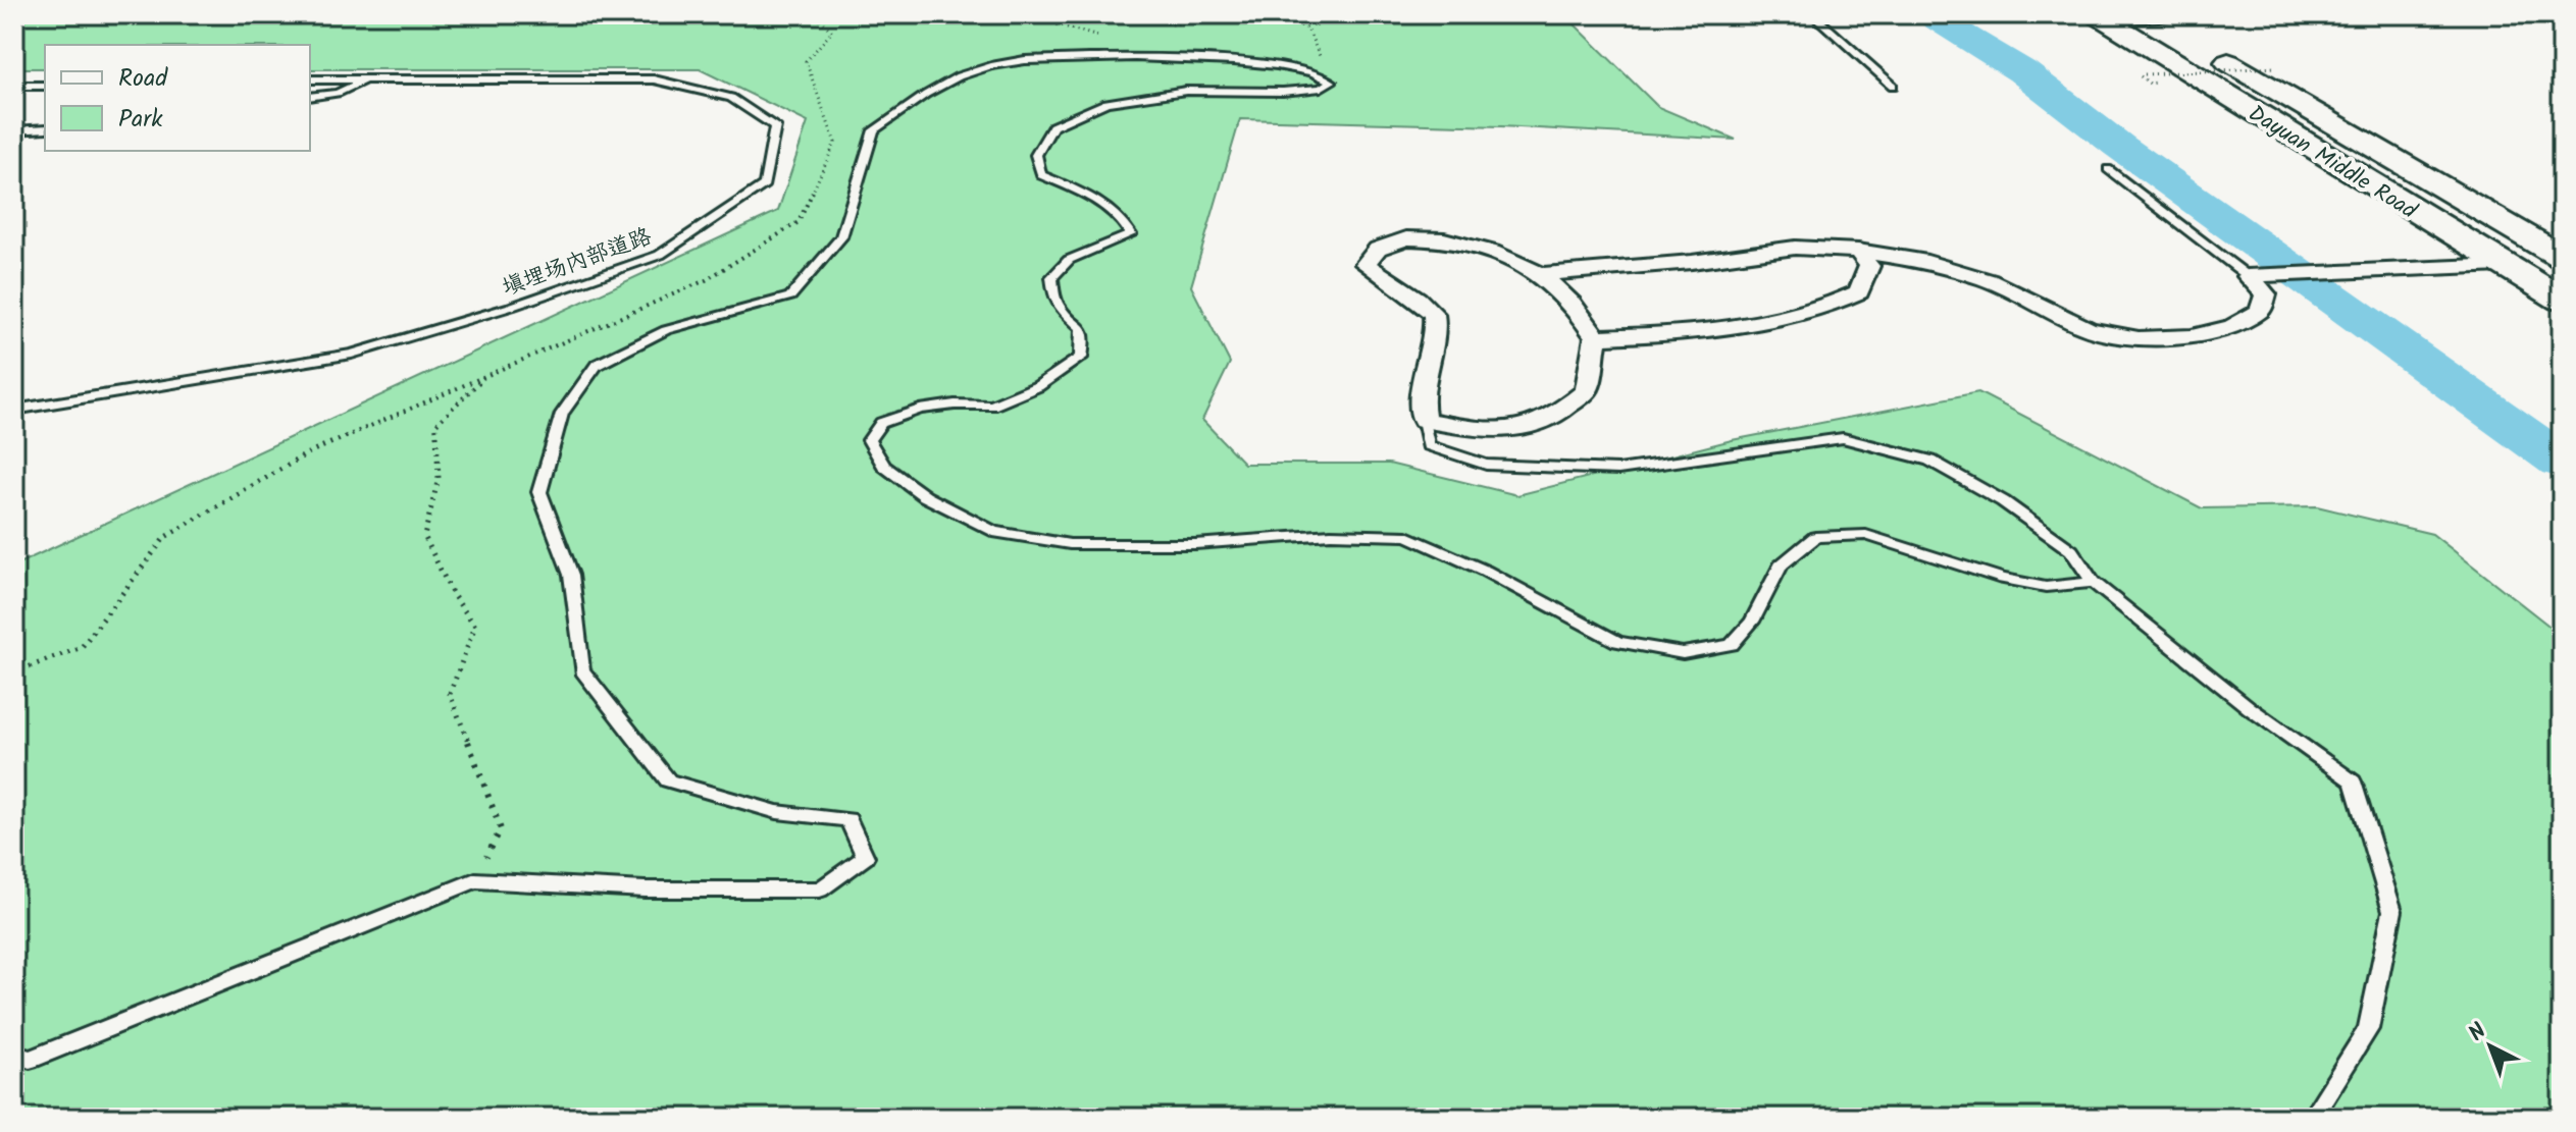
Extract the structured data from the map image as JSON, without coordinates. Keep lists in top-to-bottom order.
{
  "streets": {
    "main road": ["Dayuan Middle Road"],
    "lane": ["填埋场内部道路"]
  },
  "legend": ["Road", "Park"],
  "north": "top left"
}
